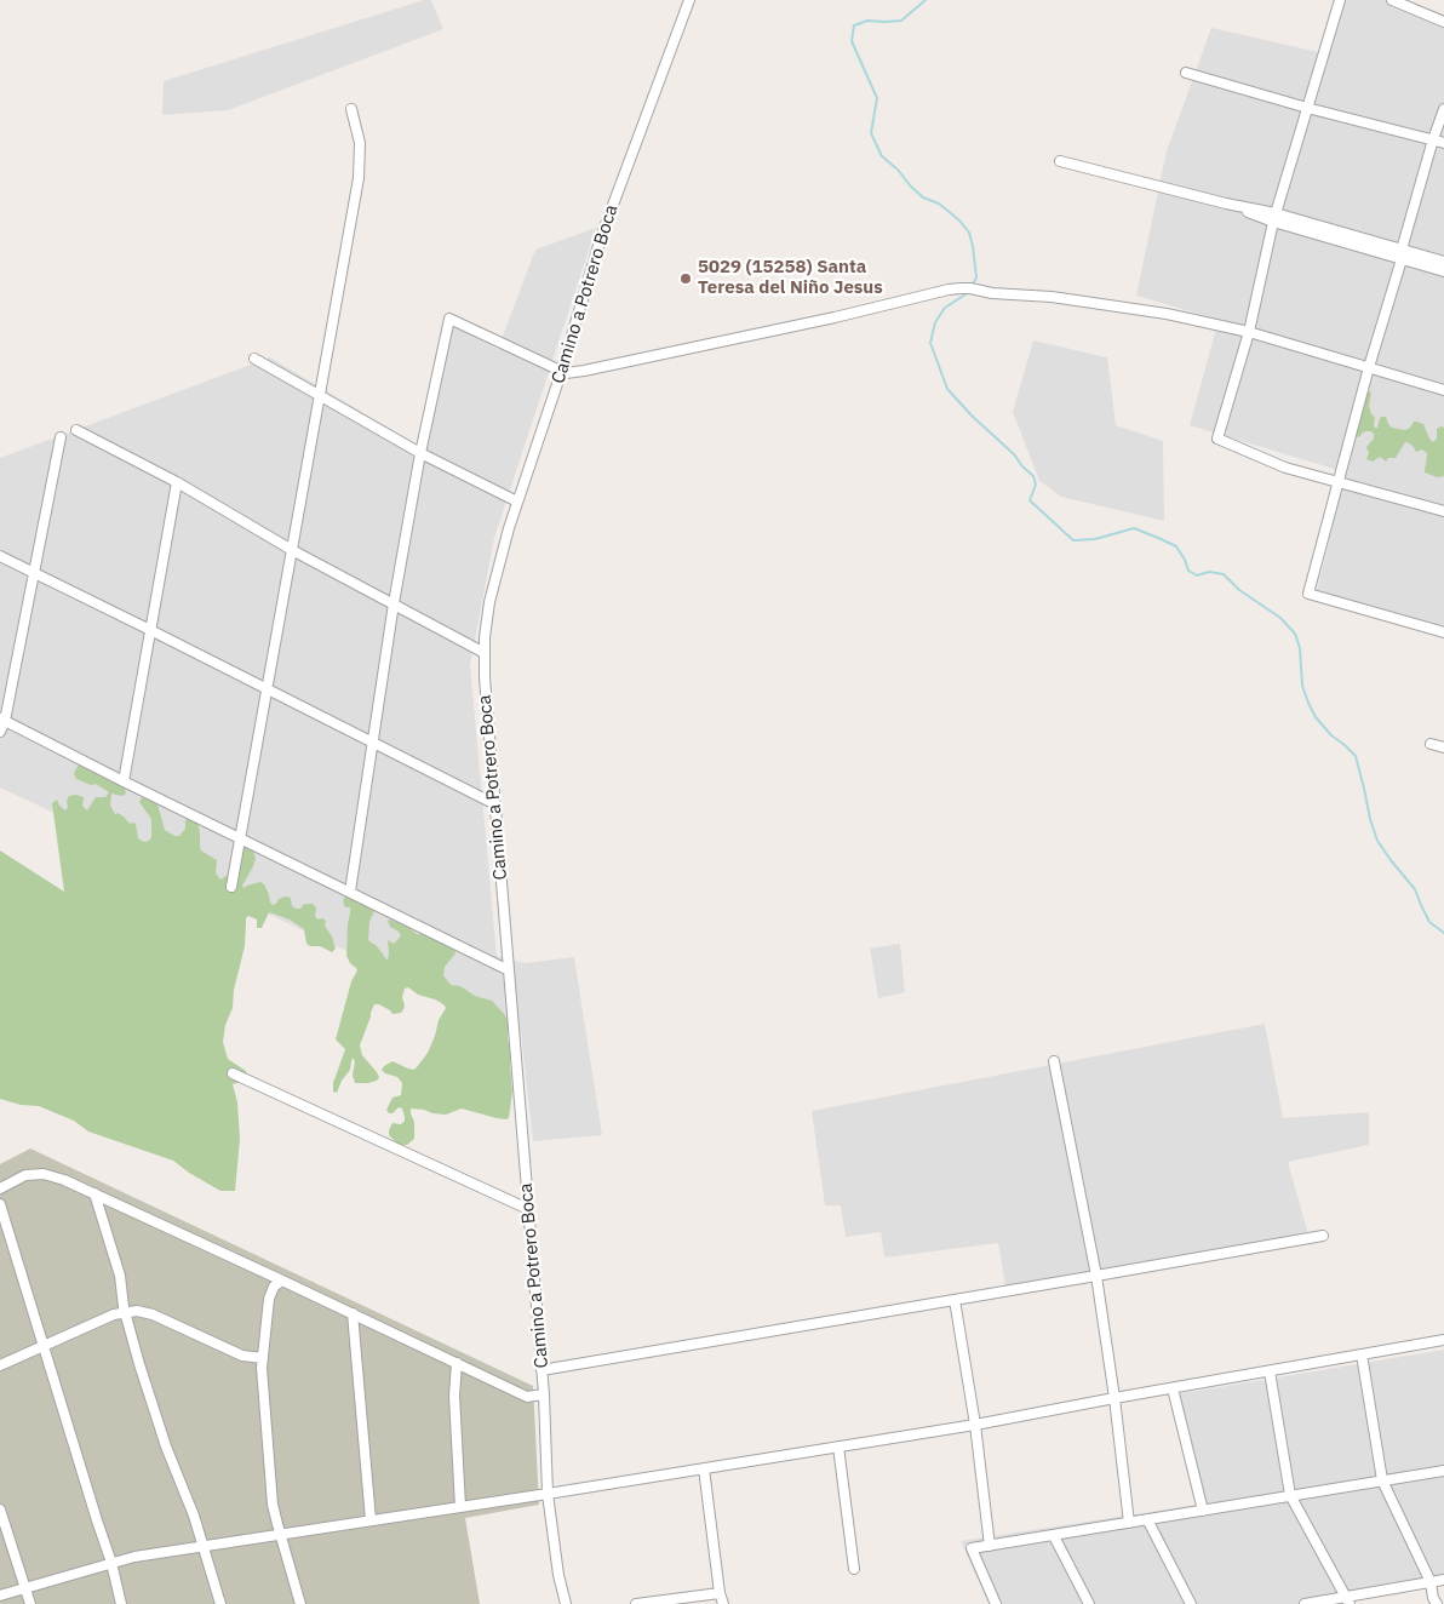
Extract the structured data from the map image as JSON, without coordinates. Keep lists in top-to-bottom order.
{
  "streets": {
    "street": ["Camino a Potrero Boca"]
  },
  "places": ["5029 (15258) Santa Teresa del Niño Jesus"]
}
